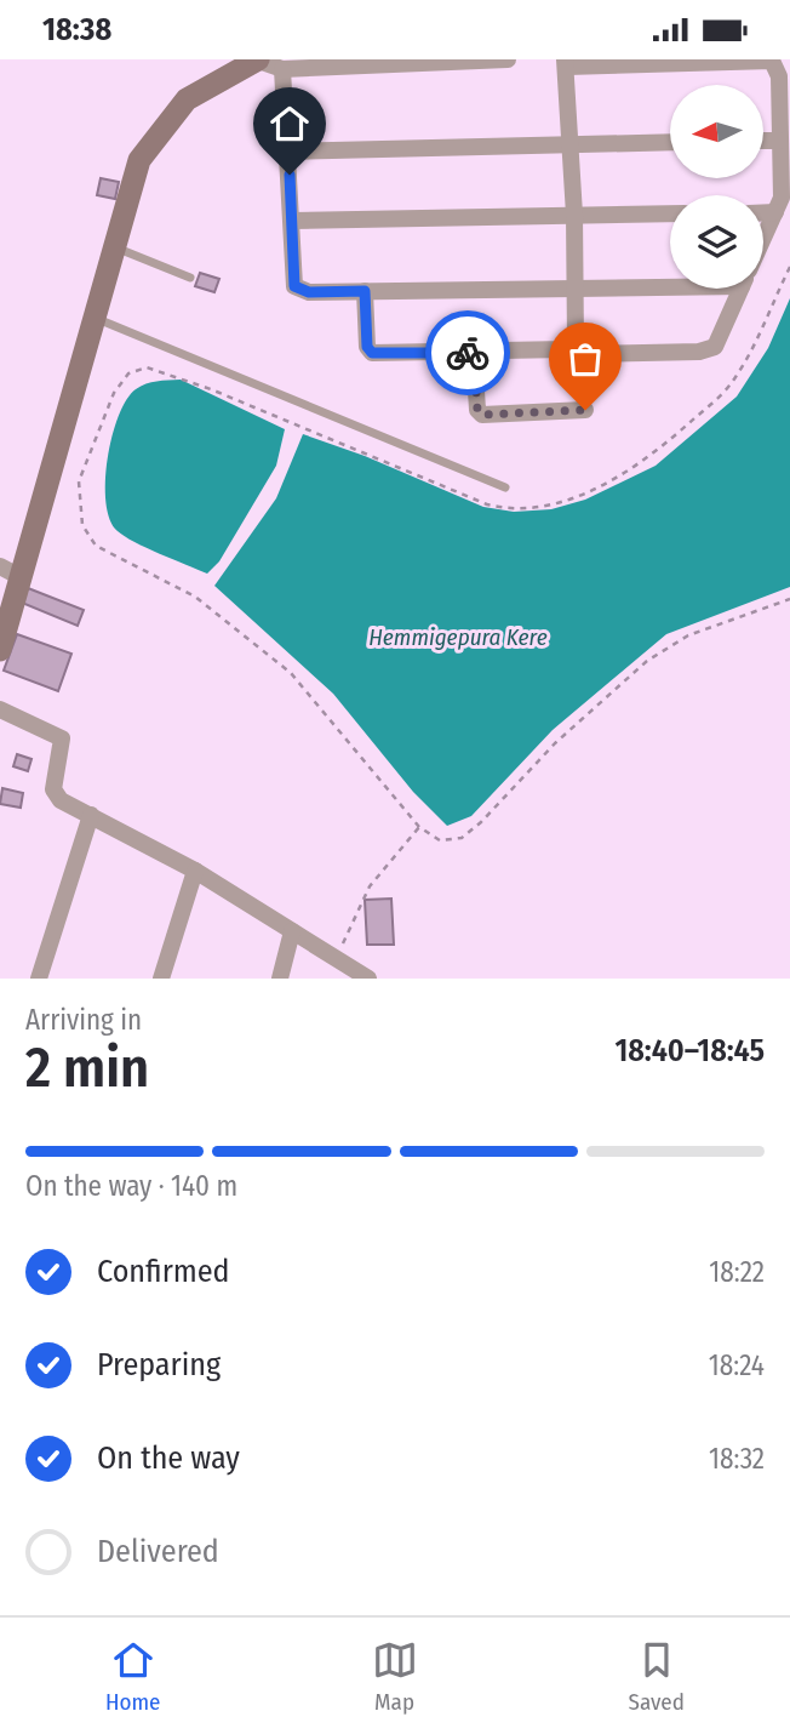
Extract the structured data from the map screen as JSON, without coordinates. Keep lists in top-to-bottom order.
{
  "water": ["Hemmigepura Kere"],
  "north": "left",
  "page": {
    "status": "18:38",
    "heading": ["2 min", "Arriving in", "18:40–18:45"],
    "bar": "On the way · 140 m",
    "list": [
      ["Confirmed", "18:22"],
      ["Preparing", "18:24"],
      ["On the way", "18:32"],
      "Delivered"
    ],
    "tabs": ["Home", "Map", "Saved"]
  }
}
